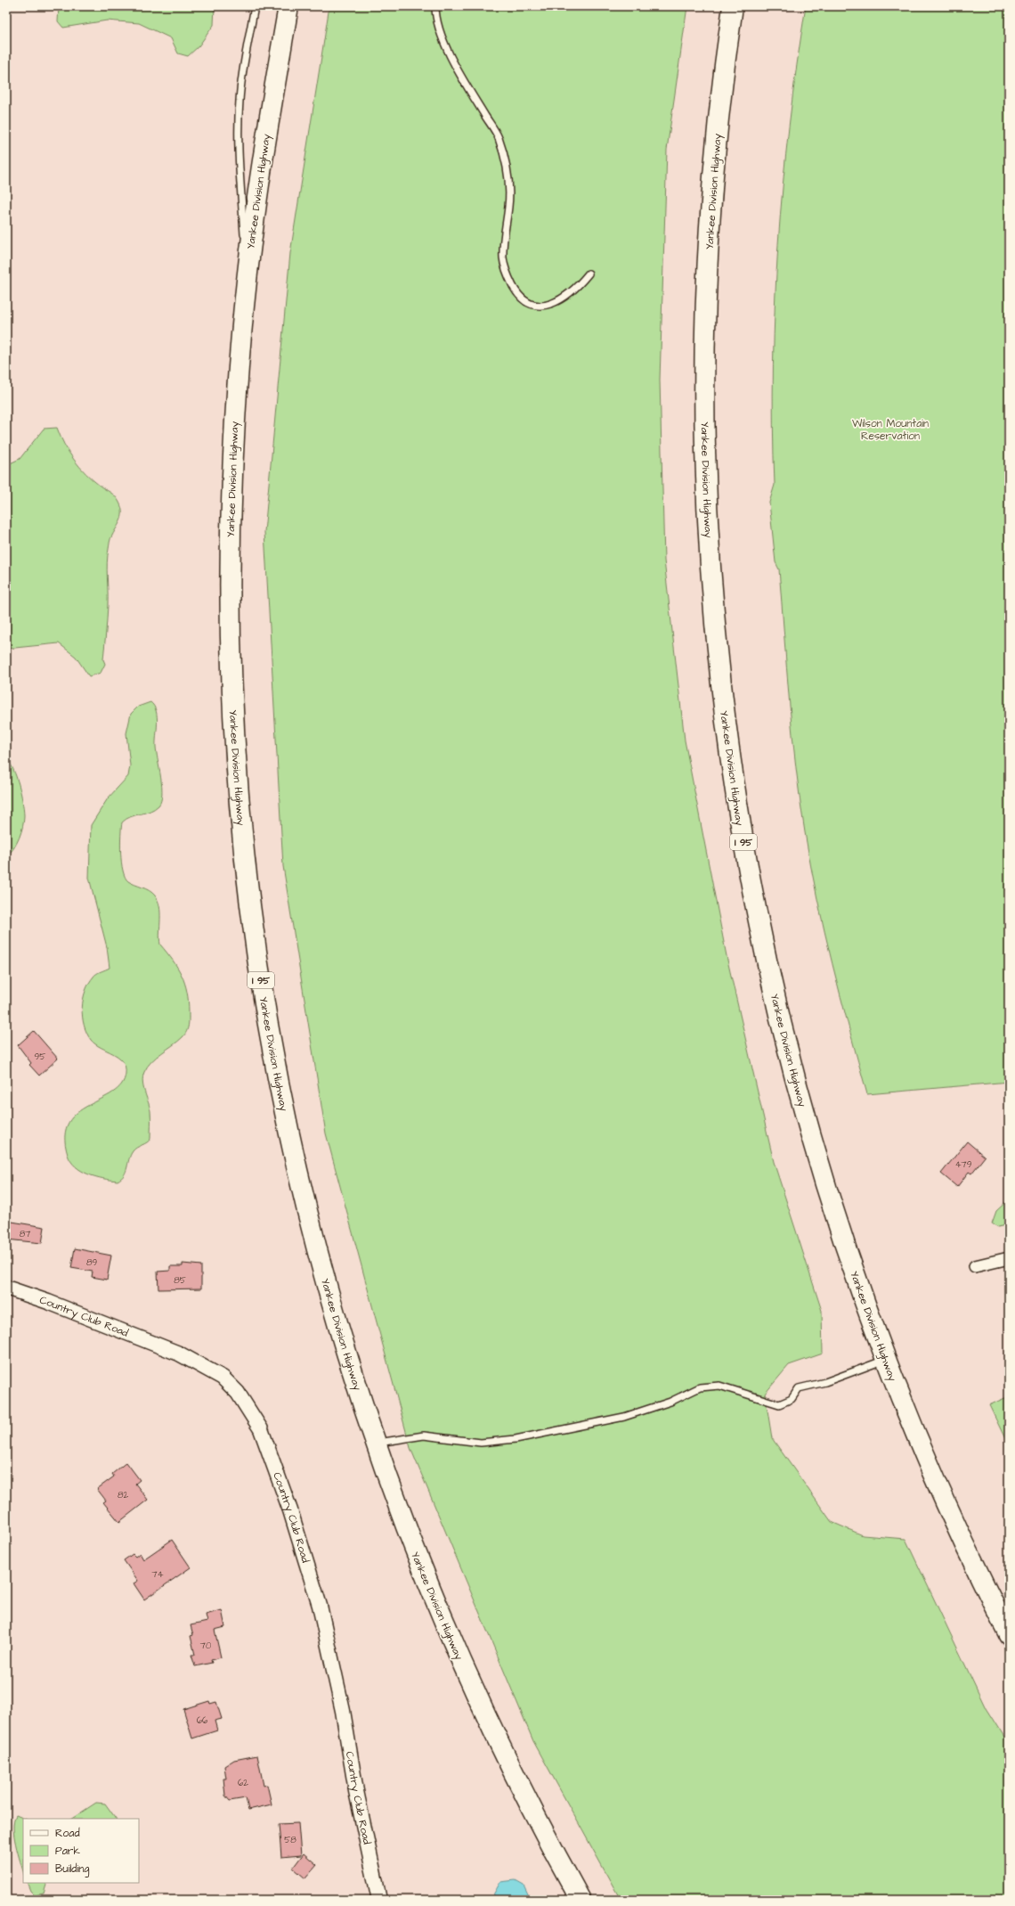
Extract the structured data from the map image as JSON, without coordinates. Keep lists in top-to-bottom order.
{
  "streets": {
    "highway": ["Yankee Division Highway", "I 95"],
    "street": ["Country Club Road"]
  },
  "parks": ["Wilson Mountain Reservation"],
  "house_numbers": [
    "95",
    "479",
    "87",
    "89",
    "85",
    "82",
    "74",
    "70",
    "66",
    "62",
    "58"
  ],
  "legend": ["Road", "Park", "Building"]
}
